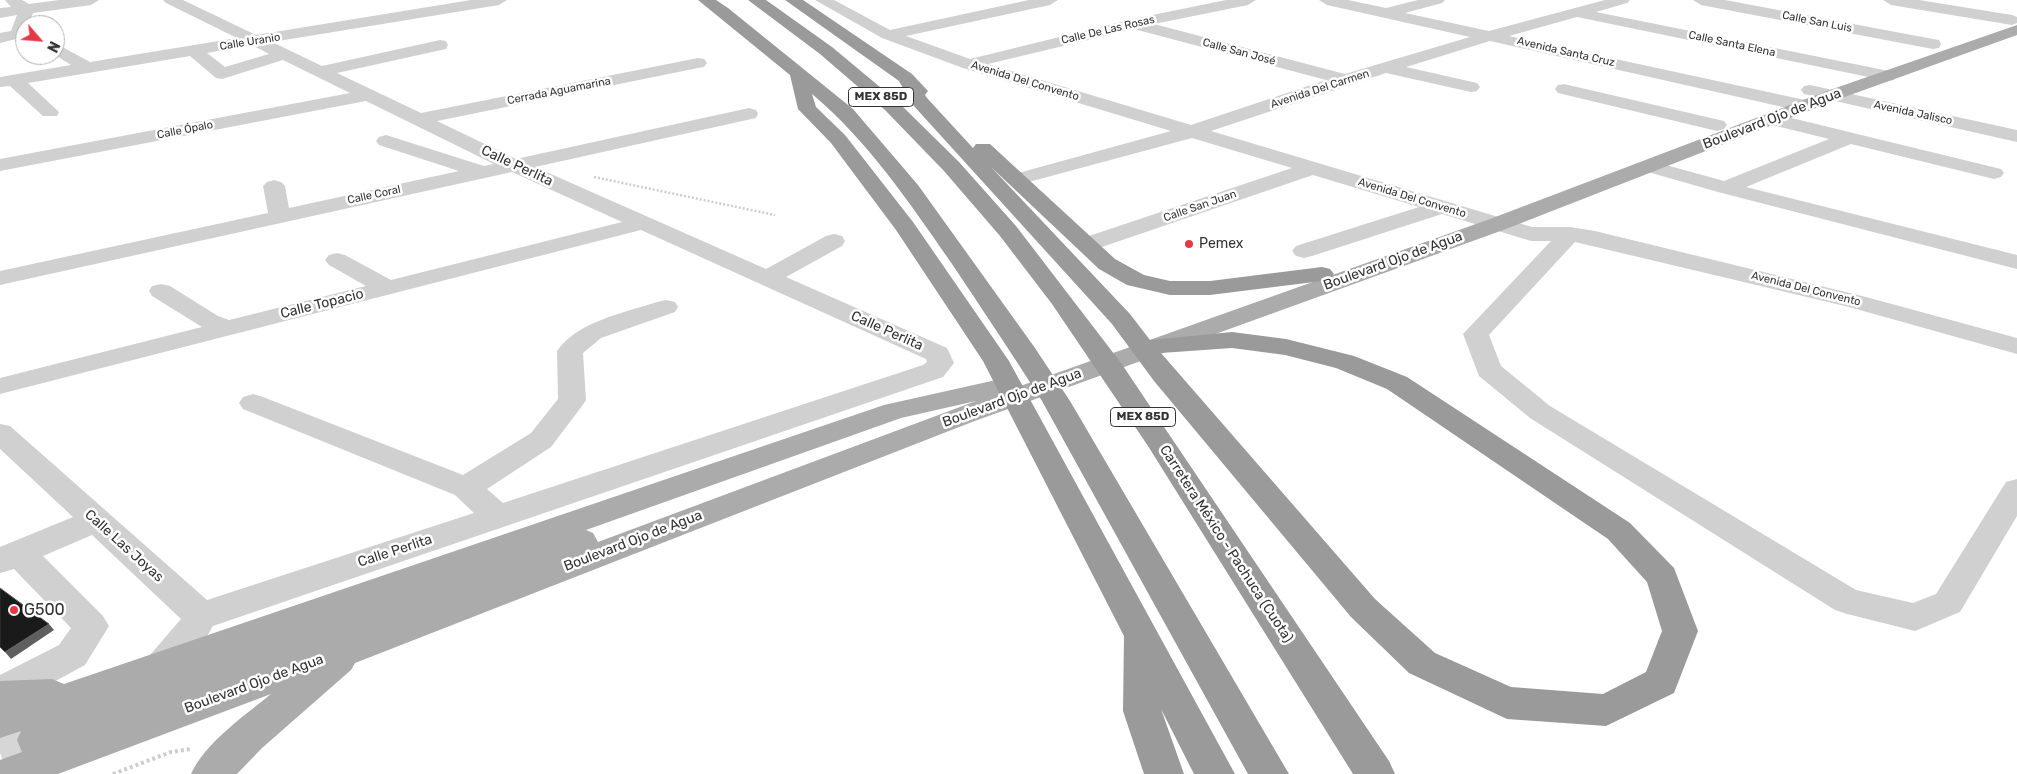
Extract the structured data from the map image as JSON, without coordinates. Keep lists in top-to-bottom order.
{
  "streets": {
    "highway": ["MEX 85D", "Carretera México - Pachuca (Cuota)"],
    "main road": ["Boulevard Ojo de Agua"],
    "street": [
      "Calle San Luis",
      "Calle De Las Rosas",
      "Calle Uranio",
      "Calle Santa Elena",
      "Calle San José",
      "Avenida Santa Cruz",
      "Avenida Del Convento",
      "Avenida Del Carmen",
      "Cerrada Aguamarina",
      "Avenida Jalisco",
      "Calle Ópalo",
      "Calle Perlita",
      "Calle Coral",
      "Calle San Juan",
      "Calle Topacio",
      "Calle Las Joyas"
    ]
  },
  "crossings": [
    ["Calle San Luis", "Boulevard Ojo de Agua"],
    ["Calle De Las Rosas", "Calle San José"],
    ["Calle De Las Rosas", "Avenida Del Convento"],
    ["Calle Uranio", "Calle Perlita"],
    ["Calle Santa Elena", "Avenida Del Carmen"],
    ["Calle Santa Elena", "Boulevard Ojo de Agua"],
    ["Calle San José", "Avenida Del Carmen"],
    ["Avenida Santa Cruz", "Avenida Del Carmen"],
    ["Avenida Santa Cruz", "Boulevard Ojo de Agua"],
    ["Avenida Del Convento", "Avenida Del Carmen"],
    ["Avenida Del Convento", "Boulevard Ojo de Agua"],
    ["Avenida Del Convento", "Calle San Juan"],
    ["Cerrada Aguamarina", "Calle Perlita"],
    ["Avenida Jalisco", "Boulevard Ojo de Agua"],
    ["Calle Ópalo", "Calle Perlita"],
    ["Calle Perlita", "Calle Coral"],
    ["Calle Perlita", "Calle Topacio"],
    ["Calle Perlita", "Calle Las Joyas"]
  ],
  "places": ["Pemex", "G500"],
  "north": "bottom right"
}
